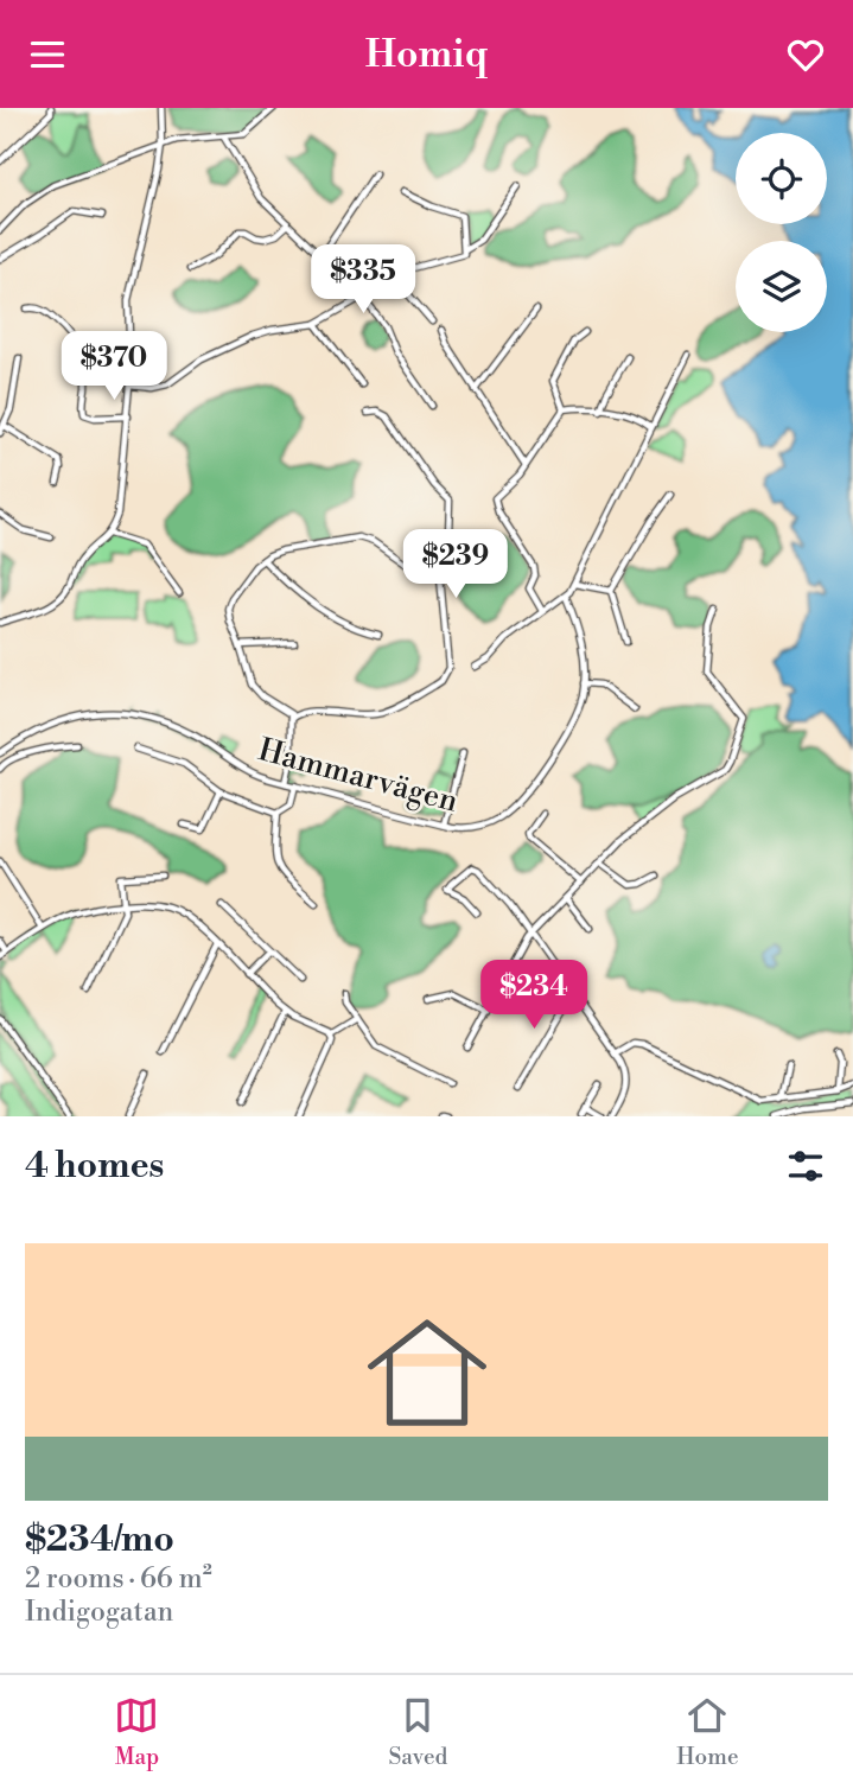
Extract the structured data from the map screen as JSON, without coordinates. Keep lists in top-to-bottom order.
{
  "streets": {
    "street": ["Hammarvägen"]
  },
  "page": {
    "header": "Homiq",
    "price": [
      "$335",
      "$370",
      "$239",
      "$234"
    ],
    "heading": "4 homes",
    "list": [
      {
        "name": "$234/mo",
        "note": "2 rooms · 66 m² · Indigogatan"
      }
    ],
    "tabs": ["Map", "Saved", "Home"]
  }
}
